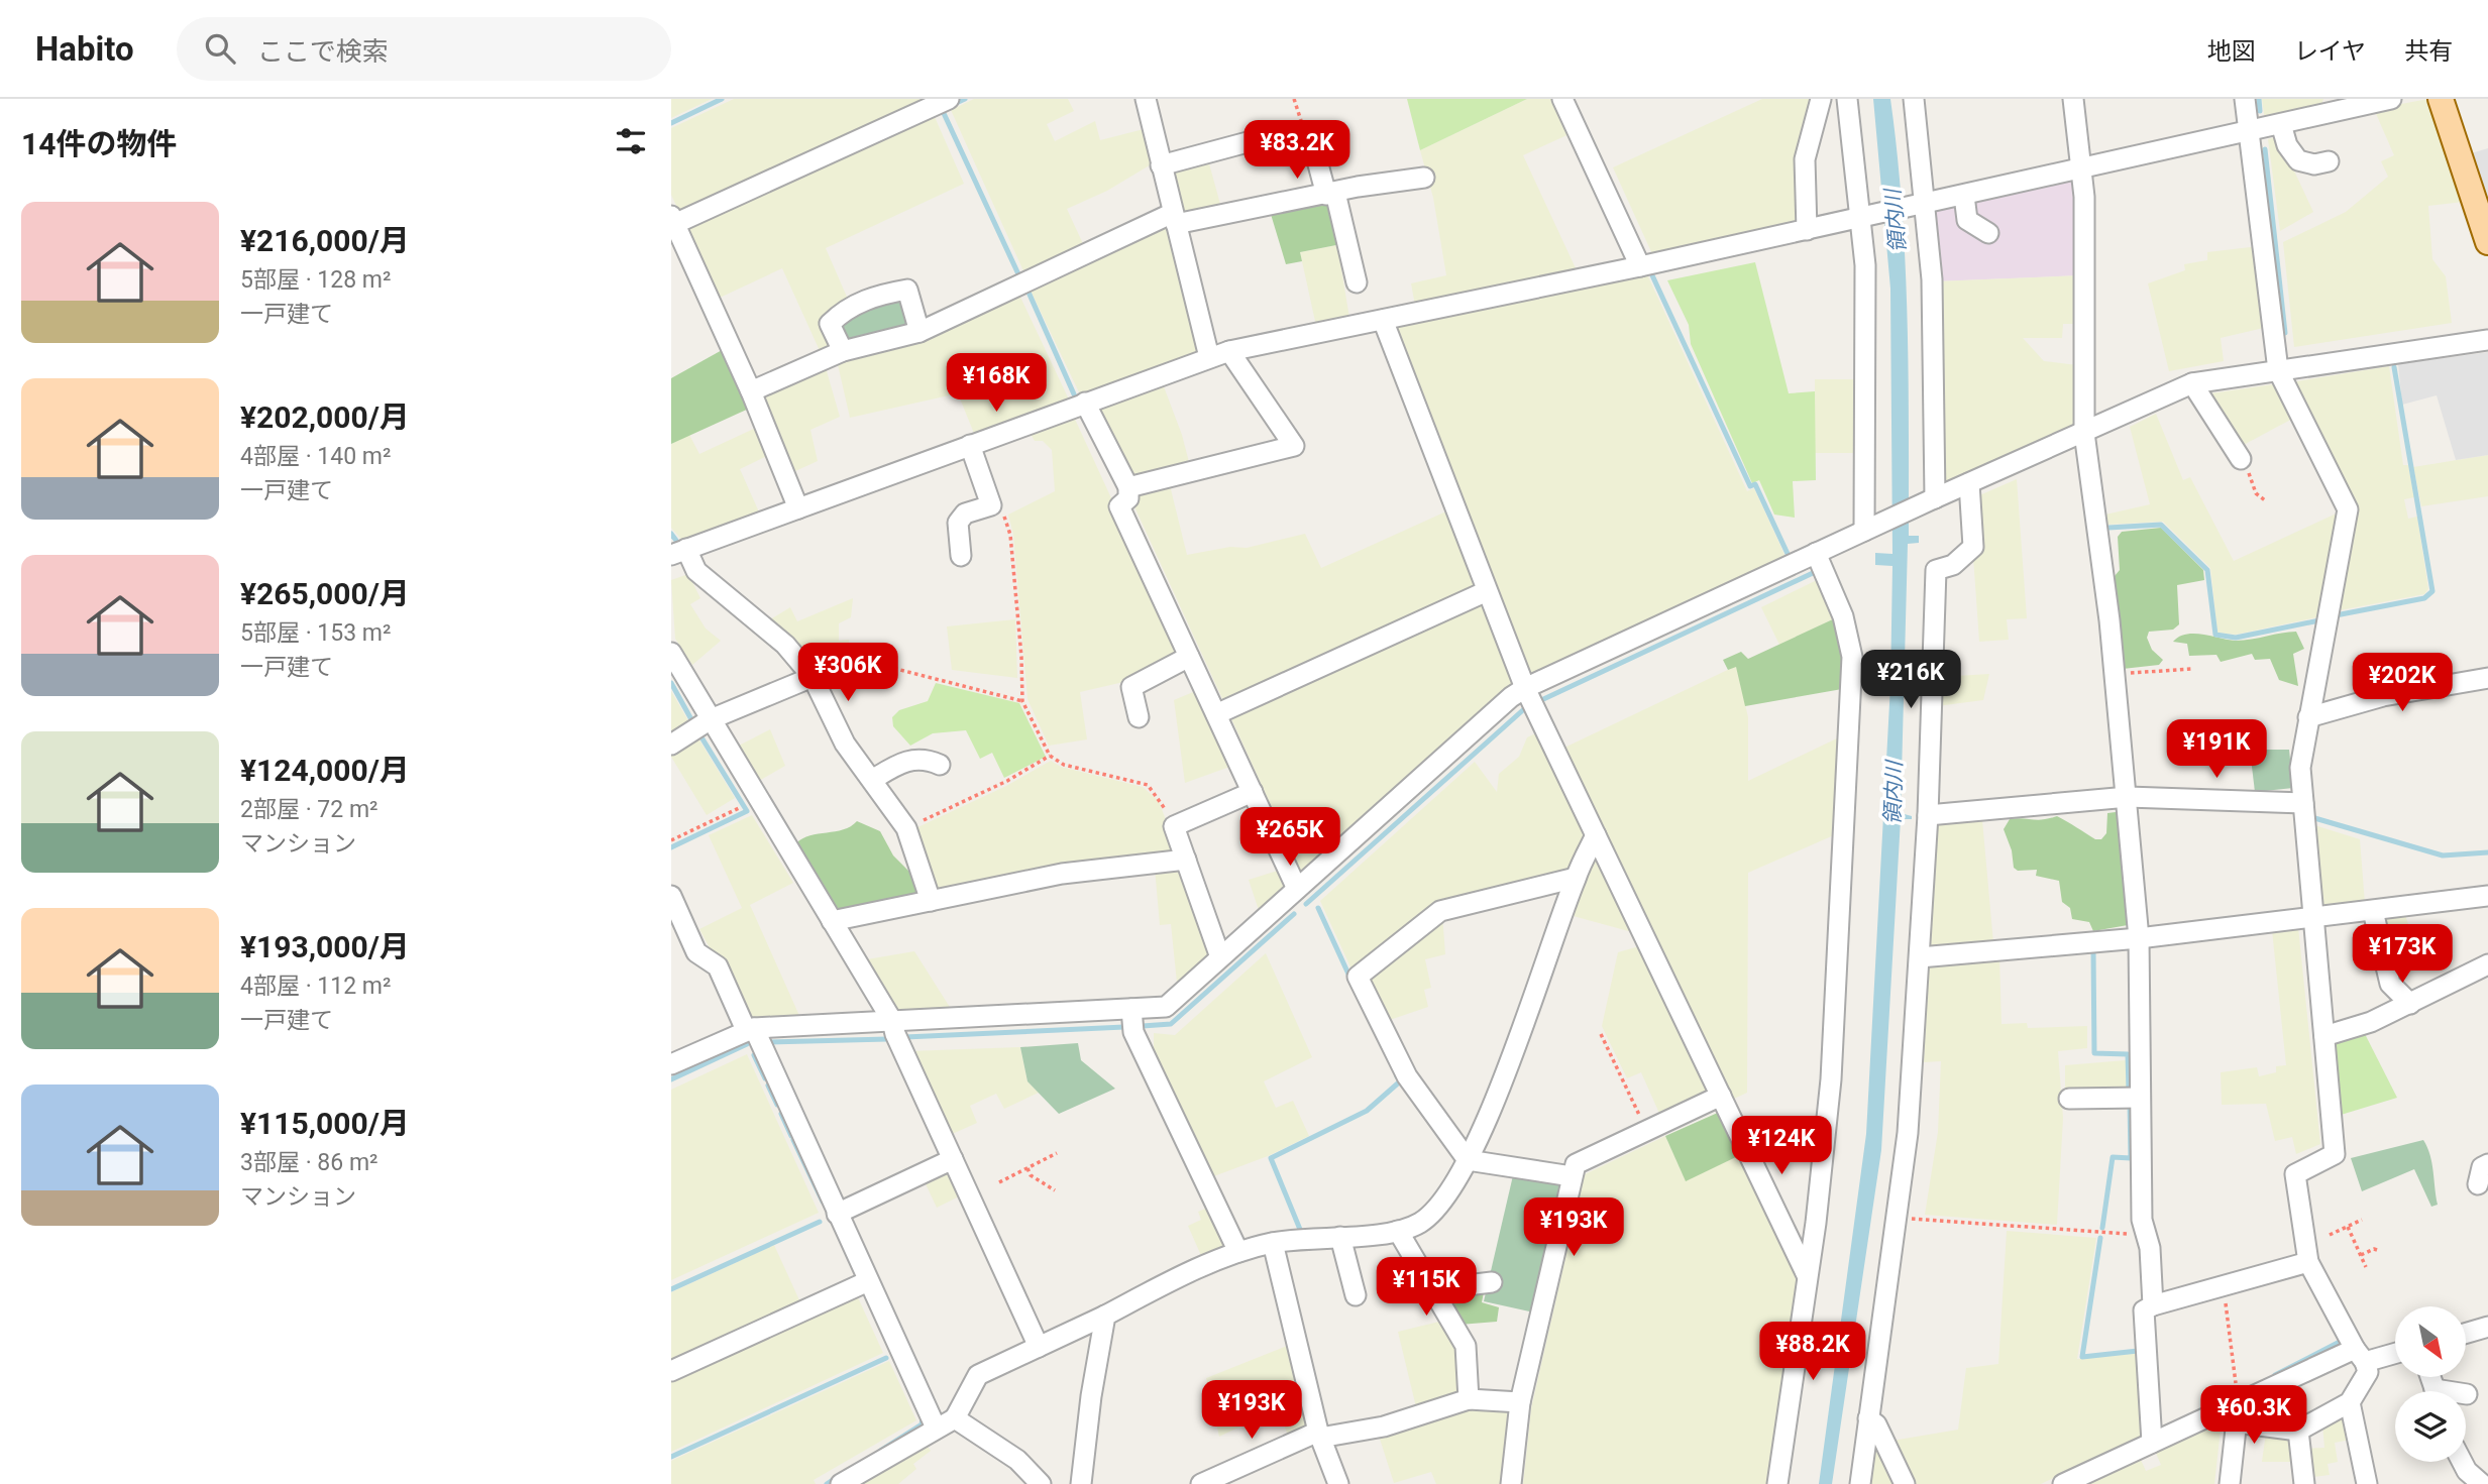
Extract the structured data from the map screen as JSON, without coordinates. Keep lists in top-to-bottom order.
{
  "water": ["領内川"],
  "north": "bottom right",
  "page": {
    "header": "Habito",
    "search": "ここで検索",
    "nav": ["地図", "レイヤ", "共有"],
    "heading": "14件の物件",
    "price": [
      "¥83.2K",
      "¥168K",
      "¥306K",
      "¥216K",
      "¥202K",
      "¥191K",
      "¥265K",
      "¥173K",
      "¥124K",
      "¥193K",
      "¥115K",
      "¥88.2K",
      "¥193K",
      "¥60.3K"
    ],
    "list": [
      {
        "name": "¥216,000/月",
        "note": "5部屋 · 128 m² · 一戸建て"
      },
      {
        "name": "¥202,000/月",
        "note": "4部屋 · 140 m² · 一戸建て"
      },
      {
        "name": "¥265,000/月",
        "note": "5部屋 · 153 m² · 一戸建て"
      },
      {
        "name": "¥124,000/月",
        "note": "2部屋 · 72 m² · マンション"
      },
      {
        "name": "¥193,000/月",
        "note": "4部屋 · 112 m² · 一戸建て"
      },
      {
        "name": "¥115,000/月",
        "note": "3部屋 · 86 m² · マンション"
      }
    ]
  }
}
